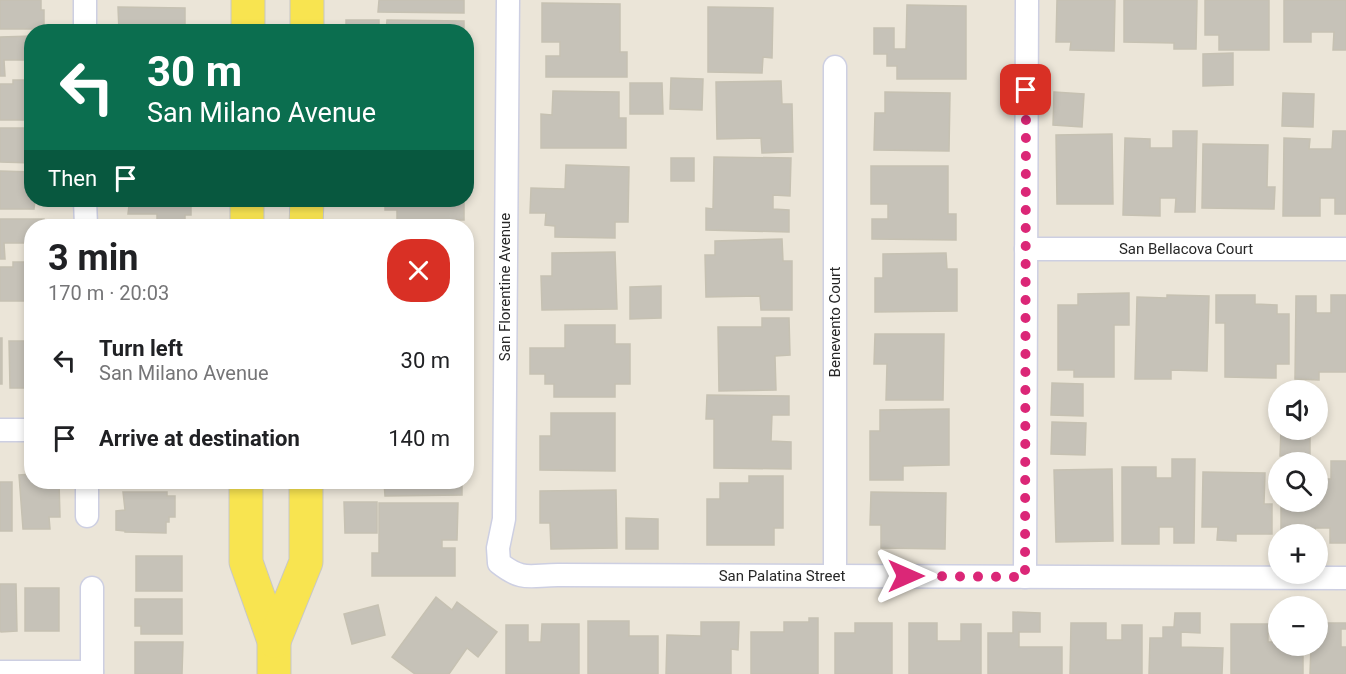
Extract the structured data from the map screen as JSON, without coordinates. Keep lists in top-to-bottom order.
{
  "streets": {
    "street": [
      "San Bellacova Court",
      "San Florentine Avenue",
      "Benevento Court",
      "San Palatina Street"
    ]
  },
  "crossings": [
    ["San Florentine Avenue", "San Palatina Street"],
    ["Benevento Court", "San Palatina Street"]
  ],
  "page": {
    "turn": ["30 m", "San Milano Avenue"],
    "then": "Then",
    "heading": ["3 min", "170 m · 20:03"],
    "list": [
      {
        "name": "Turn left",
        "note": "San Milano Avenue",
        "value": "30 m"
      },
      {
        "name": "Arrive at destination",
        "value": "140 m"
      }
    ],
    "map_buttons": ["+", "−"]
  }
}
